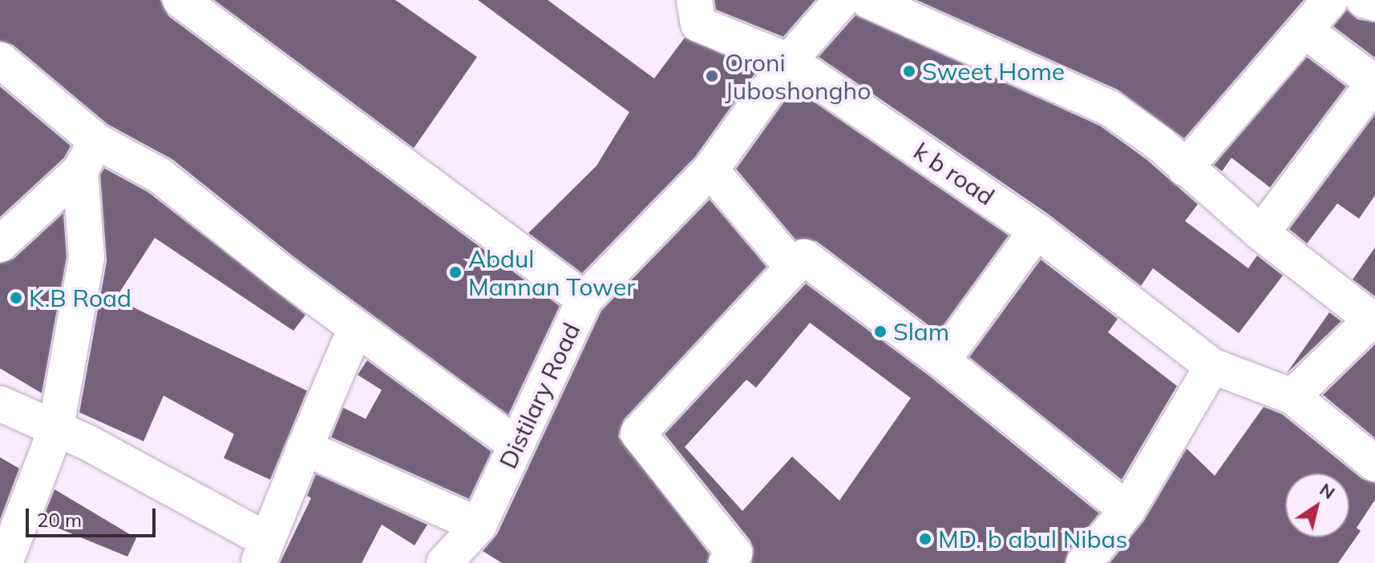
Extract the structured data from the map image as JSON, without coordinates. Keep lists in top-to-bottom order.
{
  "streets": {
    "street": ["k b road", "Distilary Road"]
  },
  "crossings": [
    ["k b road", "Distilary Road"]
  ],
  "places": [
    "Sweet Home",
    "Oroni Juboshongho",
    "Abdul Mannan Tower",
    "K.B Road",
    "Slam",
    "MD. b abul Nibas"
  ],
  "scale_bar": "20 m",
  "north": "top right"
}
